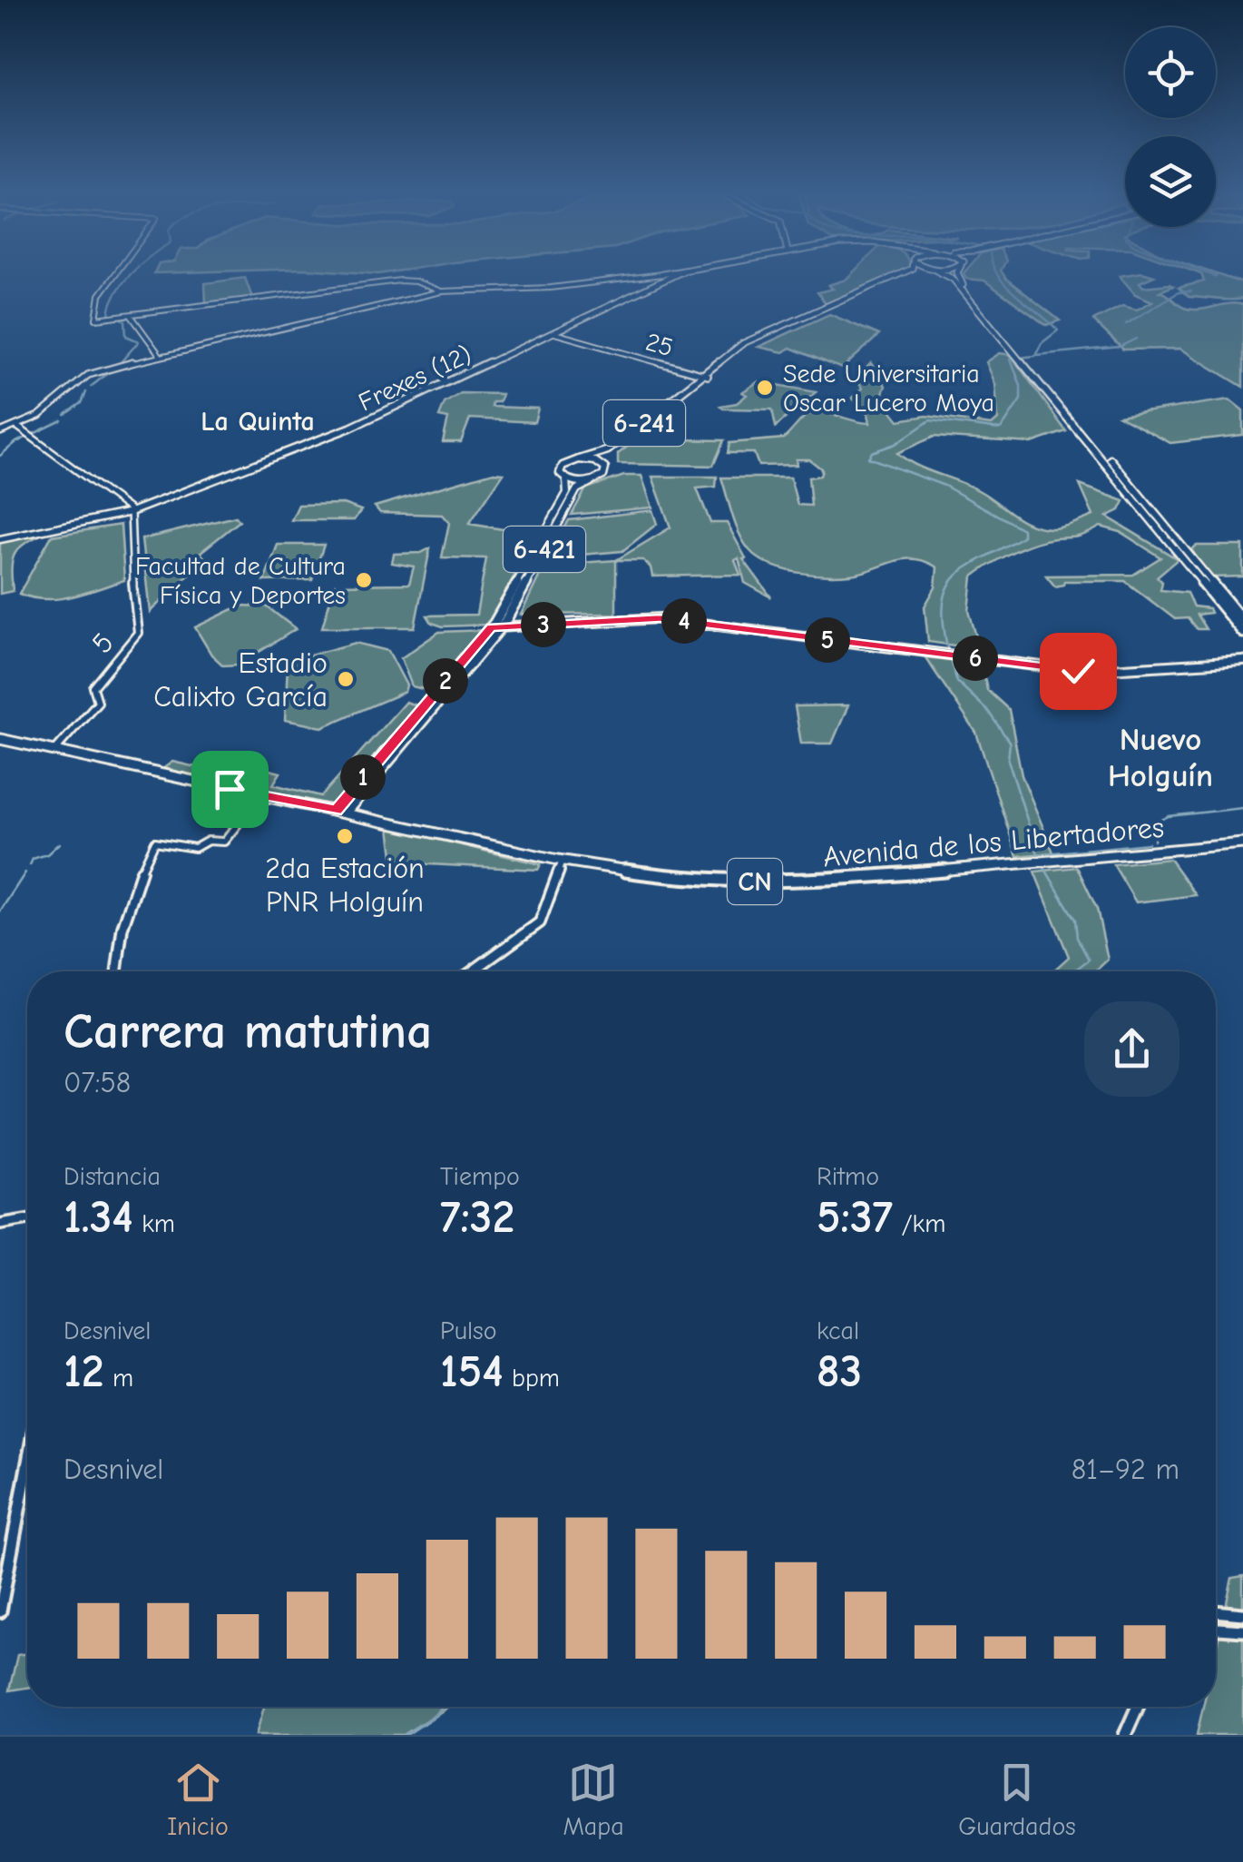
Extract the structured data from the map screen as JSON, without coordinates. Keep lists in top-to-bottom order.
{
  "streets": {
    "main road": [
      "Frexes (12)",
      "6-241",
      "6-421",
      "Avenida de los Libertadores",
      "CN"
    ],
    "street": ["25", "5"]
  },
  "crossings": [
    ["25", "Frexes (12)"],
    ["25", "6-241"],
    ["Frexes (12)", "5"],
    ["6-241", "6-421"],
    ["6-421", "Avenida de los Libertadores"],
    ["5", "Avenida de los Libertadores"]
  ],
  "districts": ["La Quinta", "Nuevo Holguín"],
  "places": [
    "Sede Universitaria Oscar Lucero Moya",
    "Facultad de Cultura Física y Deportes",
    "Estadio Calixto García",
    "2da Estación PNR Holguín"
  ],
  "page": {
    "pins": [
      "4",
      "3",
      "5",
      "6",
      "2",
      "1"
    ],
    "heading": ["Carrera matutina", "07:58"],
    "stats": [
      ["Distancia", "1.34 km"],
      ["Tiempo", "7:32"],
      ["Ritmo", "5:37 /km"],
      ["Desnivel", "12 m"],
      ["Pulso", "154 bpm"],
      ["kcal", "83"]
    ],
    "chart": ["Desnivel", "81–92 m"],
    "tabs": ["Inicio", "Mapa", "Guardados"]
  }
}
